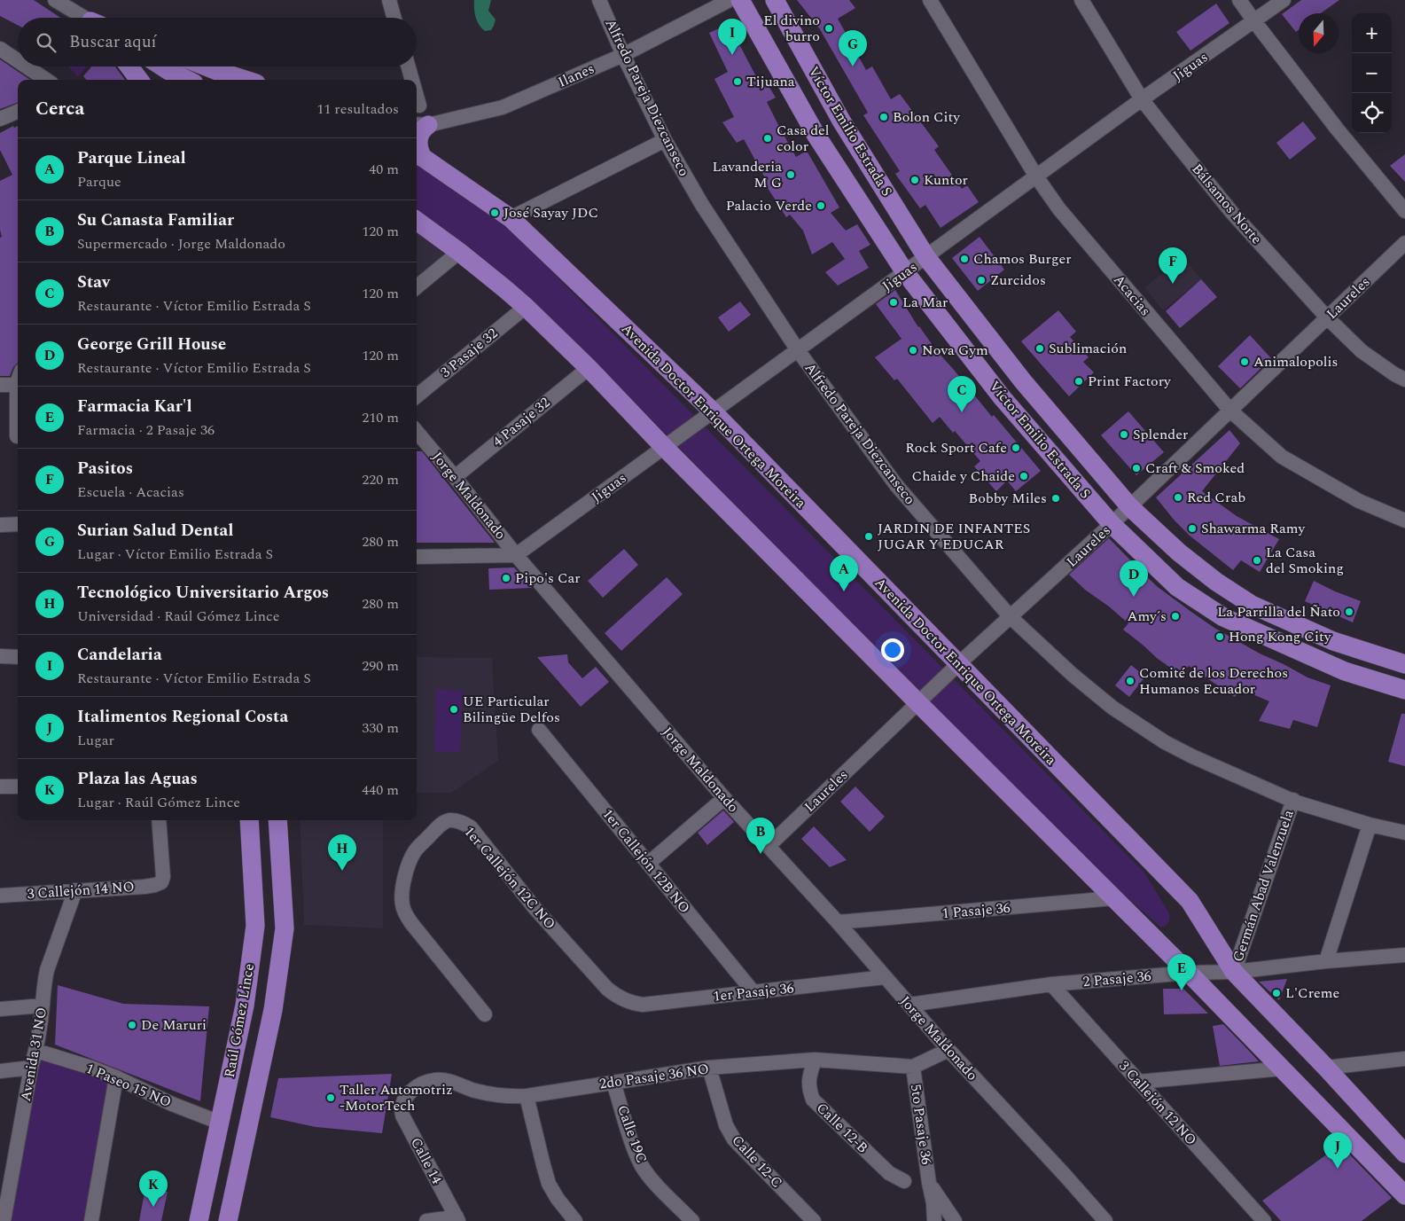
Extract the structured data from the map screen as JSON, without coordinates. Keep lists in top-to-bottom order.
{
  "streets": {
    "main road": ["Víctor Emilio Estrada S", "Avenida Doctor Enrique Ortega Moreira", "Raúl Gómez Lince"],
    "street": [
      "Jiguas",
      "Ilanes",
      "Alfredo Pareja Diezcanseco",
      "Bálsamos Norte",
      "Acacias",
      "Laureles",
      "3 Pasaje 32",
      "4 Pasaje 32",
      "Jorge Maldonado",
      "1er Callejón 12B NO",
      "1er Callejón 12C NO",
      "Germán Abad Valenzuela",
      "3 Callejón 14 NO",
      "1 Pasaje 36",
      "2 Pasaje 36",
      "1er Pasaje 36",
      "Avenida 31 NO",
      "2do Pasaje 36 NO",
      "1 Paseo 15 NO",
      "3 Callejón 12 NO",
      "5to Pasaje 36",
      "Calle 12-B",
      "Calle 19C",
      "Calle 14",
      "Calle 12-C"
    ]
  },
  "crossings": [
    ["Jiguas", "Alfredo Pareja Diezcanseco"],
    ["Jiguas", "Víctor Emilio Estrada S"],
    ["Jiguas", "Bálsamos Norte"],
    ["Jiguas", "Acacias"],
    ["Jiguas", "Avenida Doctor Enrique Ortega Moreira"],
    ["Jiguas", "Jorge Maldonado"],
    ["Ilanes", "Alfredo Pareja Diezcanseco"],
    ["Alfredo Pareja Diezcanseco", "Laureles"],
    ["Alfredo Pareja Diezcanseco", "Germán Abad Valenzuela"],
    ["Víctor Emilio Estrada S", "Laureles"],
    ["Bálsamos Norte", "Laureles"],
    ["Acacias", "Laureles"],
    ["Laureles", "Avenida Doctor Enrique Ortega Moreira"],
    ["Laureles", "Jorge Maldonado"],
    ["Avenida Doctor Enrique Ortega Moreira", "Germán Abad Valenzuela"],
    ["Avenida Doctor Enrique Ortega Moreira", "2 Pasaje 36"],
    ["4 Pasaje 32", "Jorge Maldonado"],
    ["Jorge Maldonado", "1 Pasaje 36"],
    ["Jorge Maldonado", "2 Pasaje 36"],
    ["Jorge Maldonado", "1er Pasaje 36"],
    ["Jorge Maldonado", "5to Pasaje 36"],
    ["1er Callejón 12B NO", "1er Pasaje 36"],
    ["1er Callejón 12C NO", "1er Pasaje 36"],
    ["Germán Abad Valenzuela", "2 Pasaje 36"],
    ["3 Callejón 14 NO", "Avenida 31 NO"],
    ["2 Pasaje 36", "3 Callejón 12 NO"],
    ["Raúl Gómez Lince", "1 Paseo 15 NO"],
    ["Avenida 31 NO", "1 Paseo 15 NO"],
    ["2do Pasaje 36 NO", "5to Pasaje 36"],
    ["2do Pasaje 36 NO", "Calle 12-B"],
    ["2do Pasaje 36 NO", "Calle 19C"],
    ["2do Pasaje 36 NO", "Calle 14"],
    ["2do Pasaje 36 NO", "Calle 12-C"]
  ],
  "places": [
    "El divino burro",
    "Tijuana",
    "Bolon City",
    "Casa del color",
    "Lavanderia M G",
    "Kuntor",
    "Palacio Verde",
    "José Sayay JDC",
    "Chamos Burger",
    "Zurcidos",
    "La Mar",
    "Sublimación",
    "Nova Gym",
    "Animalopolis",
    "Print Factory",
    "Splender",
    "Rock Sport Cafe",
    "Craft & Smoked",
    "Chaide y Chaide",
    "Red Crab",
    "Bobby Miles",
    "Shawarma Ramy",
    "JARDIN DE INFANTES JUGAR Y EDUCAR",
    "La Casa del Smoking",
    "Pipo's Car",
    "La Parrilla del Ñato",
    "Amy´s",
    "Hong Kong City",
    "Comité de los Derechos Humanos Ecuador",
    "UE Particular Bilingüe Delfos",
    "L'Creme",
    "De Maruri",
    "Taller Automotriz -MotorTech"
  ],
  "north": "bottom",
  "page": {
    "map_buttons": ["+", "−"],
    "search": "Buscar aquí",
    "pins": [
      "I",
      "G",
      "F",
      "C",
      "A",
      "D",
      "B",
      "H",
      "E",
      "J",
      "K"
    ],
    "heading": ["Cerca", "11 resultados"],
    "list": [
      {
        "mark": "A",
        "name": "Parque Lineal",
        "note": "Parque",
        "value": "40 m"
      },
      {
        "mark": "B",
        "name": "Su Canasta Familiar",
        "note": "Supermercado · Jorge Maldonado",
        "value": "120 m"
      },
      {
        "mark": "C",
        "name": "Stav",
        "note": "Restaurante · Víctor Emilio Estrada S",
        "value": "120 m"
      },
      {
        "mark": "D",
        "name": "George Grill House",
        "note": "Restaurante · Víctor Emilio Estrada S",
        "value": "120 m"
      },
      {
        "mark": "E",
        "name": "Farmacia Kar'l",
        "note": "Farmacia · 2 Pasaje 36",
        "value": "210 m"
      },
      {
        "mark": "F",
        "name": "Pasitos",
        "note": "Escuela · Acacias",
        "value": "220 m"
      },
      {
        "mark": "G",
        "name": "Surian Salud Dental",
        "note": "Lugar · Víctor Emilio Estrada S",
        "value": "280 m"
      },
      {
        "mark": "H",
        "name": "Tecnológico Universitario Argos",
        "note": "Universidad · Raúl Gómez Lince",
        "value": "280 m"
      },
      {
        "mark": "I",
        "name": "Candelaria",
        "note": "Restaurante · Víctor Emilio Estrada S",
        "value": "290 m"
      },
      {
        "mark": "J",
        "name": "Italimentos Regional Costa",
        "note": "Lugar",
        "value": "330 m"
      },
      {
        "mark": "K",
        "name": "Plaza las Aguas",
        "note": "Lugar · Raúl Gómez Lince",
        "value": "440 m"
      }
    ]
  }
}
